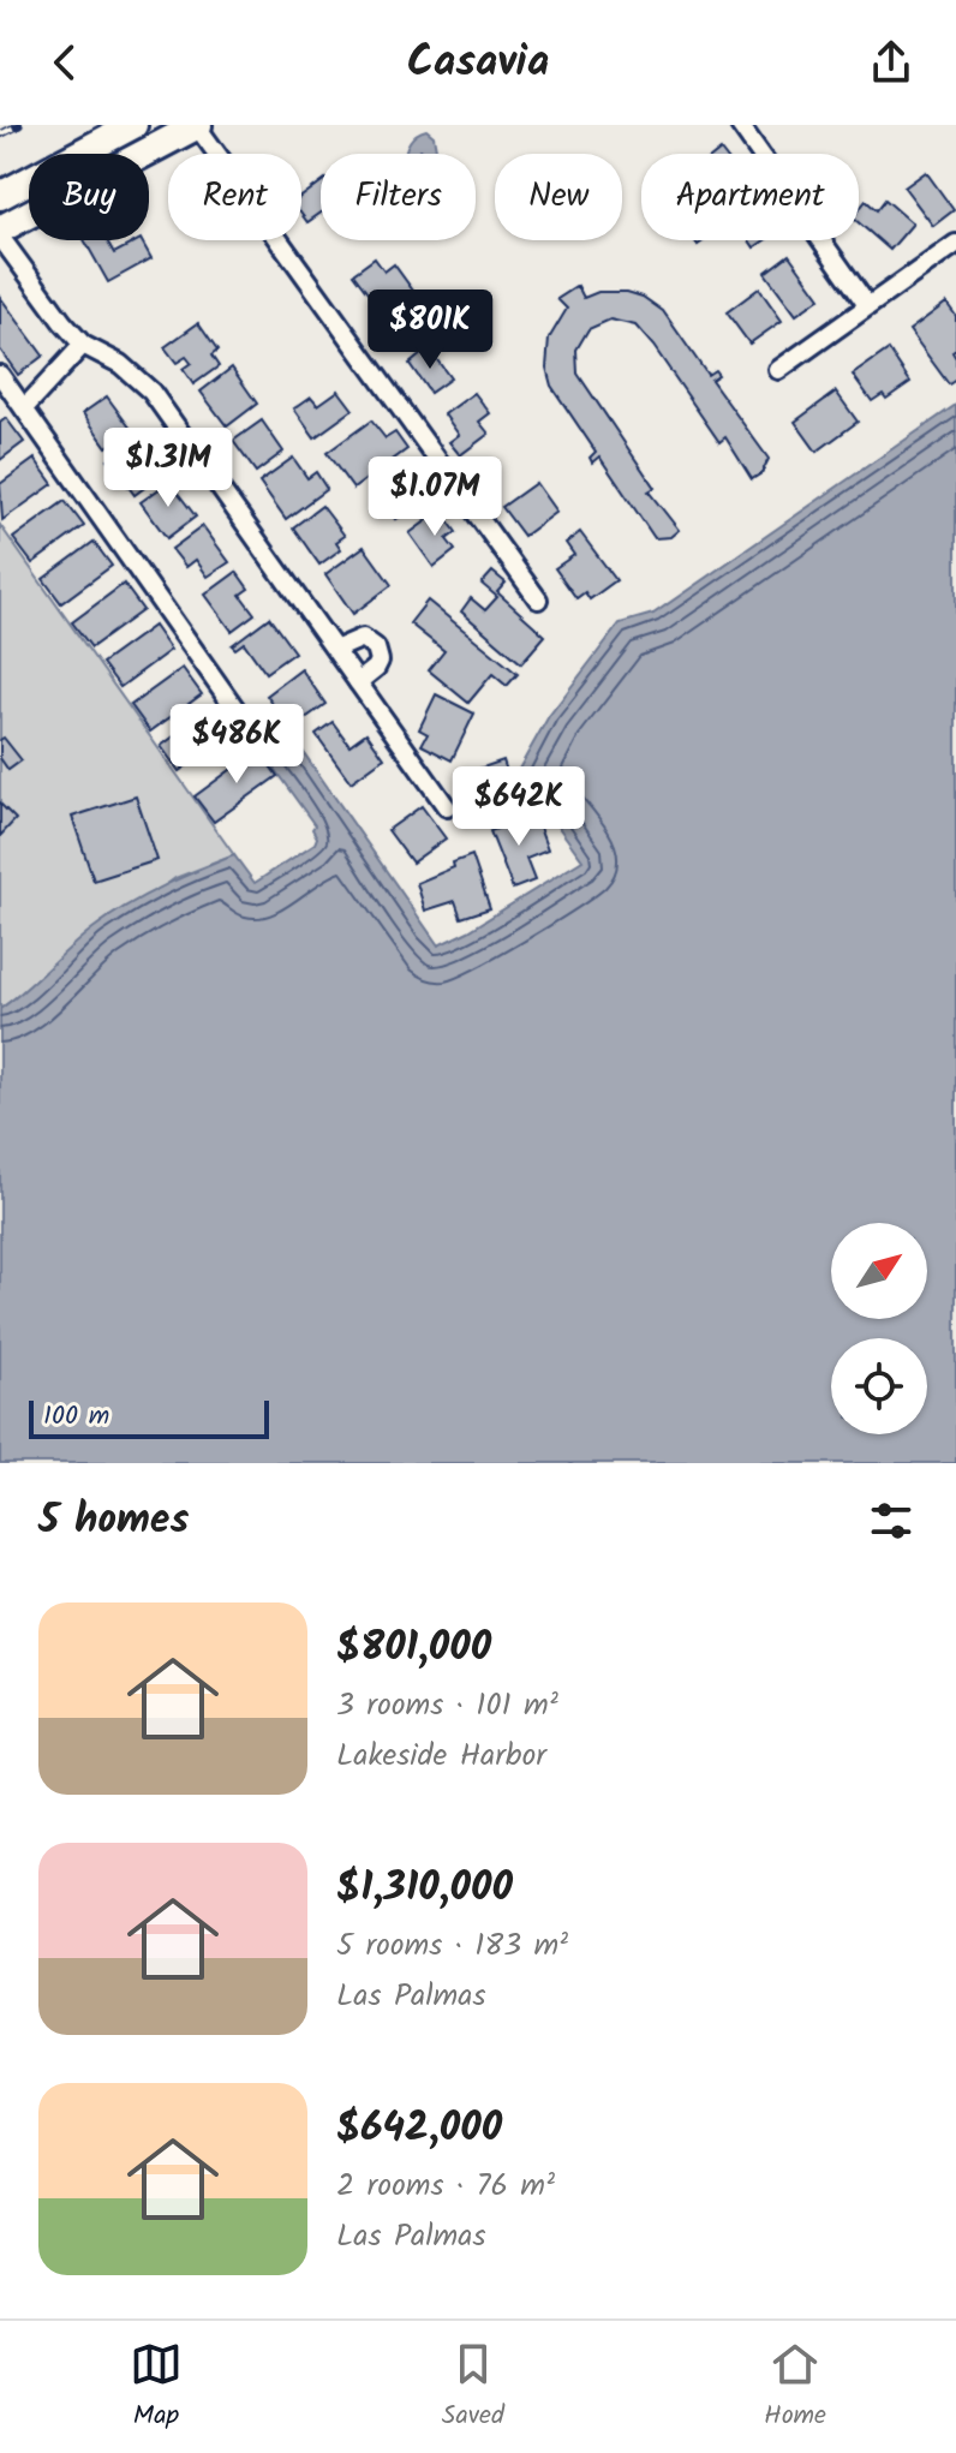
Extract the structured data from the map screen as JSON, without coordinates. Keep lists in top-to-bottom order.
{
  "scale_bar": "100 m",
  "north": "top right",
  "page": {
    "header": "Casavia",
    "chip": [
      "Buy",
      "Rent",
      "Filters",
      "New",
      "Apartment"
    ],
    "price": [
      "$801K",
      "$1.31M",
      "$1.07M",
      "$486K",
      "$642K"
    ],
    "scale": "100 m",
    "heading": "5 homes",
    "list": [
      {
        "name": "$801,000",
        "note": "3 rooms · 101 m² · Lakeside Harbor"
      },
      {
        "name": "$1,310,000",
        "note": "5 rooms · 183 m² · Las Palmas"
      },
      {
        "name": "$642,000",
        "note": "2 rooms · 76 m² · Las Palmas"
      }
    ],
    "tabs": ["Map", "Saved", "Home"]
  }
}
